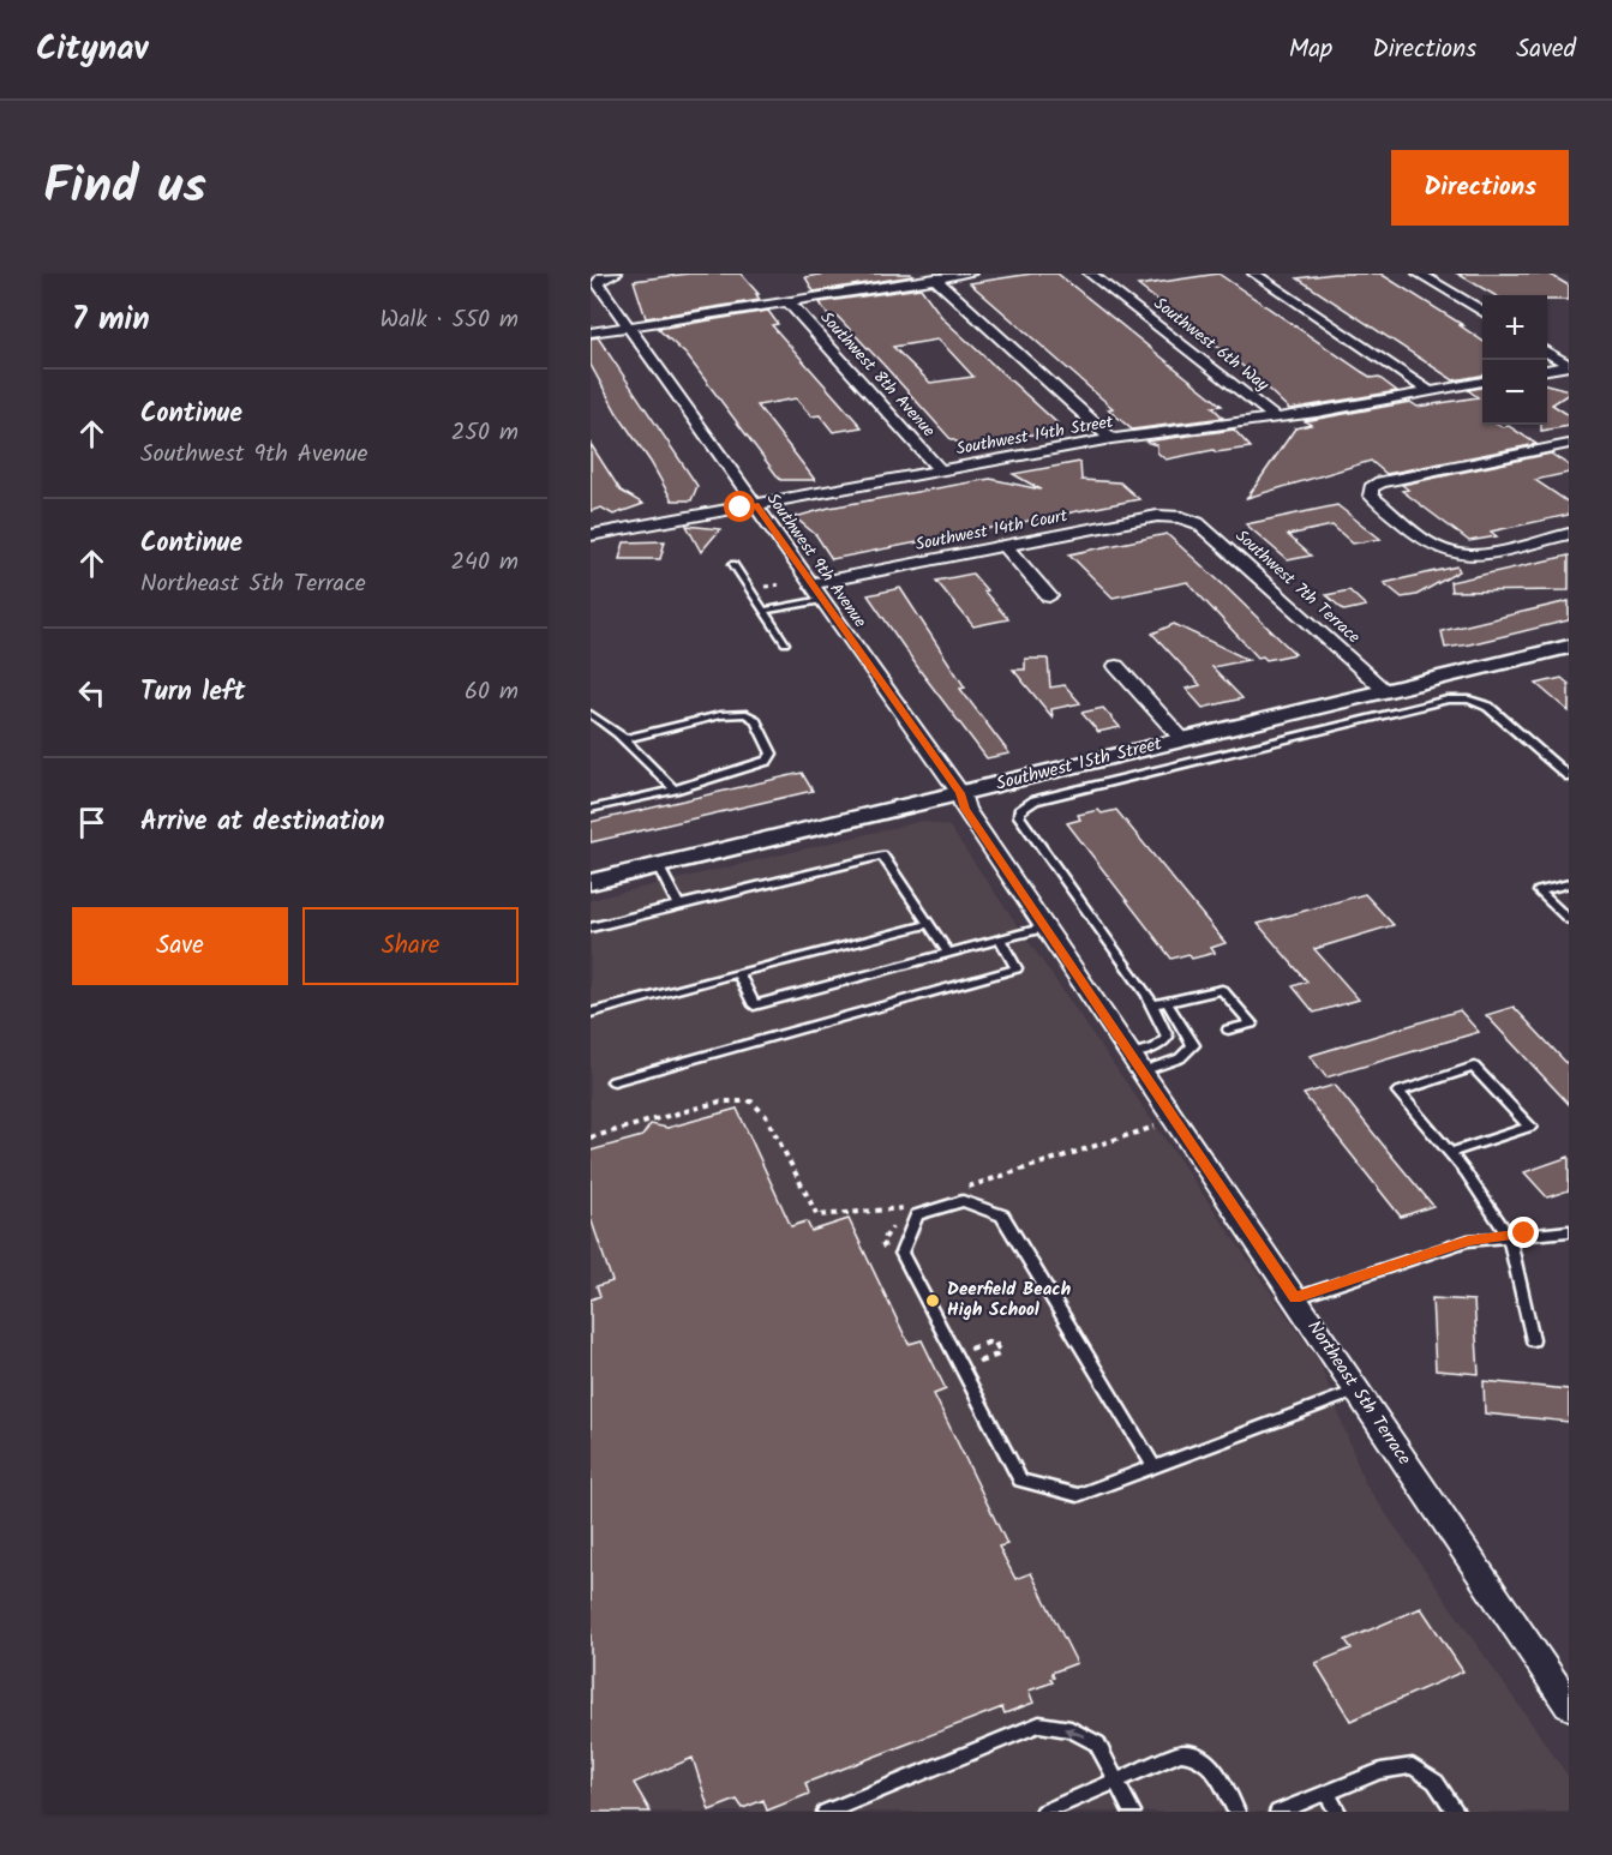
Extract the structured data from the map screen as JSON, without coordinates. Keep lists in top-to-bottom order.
{
  "streets": {
    "street": [
      "Southwest 6th Way",
      "Southwest 8th Avenue",
      "Southwest 14th Street",
      "Southwest 14th Court",
      "Southwest 9th Avenue",
      "Southwest 7th Terrace",
      "Southwest 15th Street",
      "Northeast 5th Terrace"
    ]
  },
  "crossings": [
    ["Southwest 6th Way", "Southwest 14th Street"],
    ["Southwest 8th Avenue", "Southwest 14th Street"],
    ["Southwest 14th Street", "Southwest 9th Avenue"],
    ["Southwest 14th Court", "Southwest 9th Avenue"],
    ["Southwest 14th Court", "Southwest 7th Terrace"],
    ["Southwest 9th Avenue", "Southwest 15th Street"],
    ["Southwest 9th Avenue", "Northeast 5th Terrace"],
    ["Southwest 7th Terrace", "Southwest 15th Street"],
    ["Southwest 15th Street", "Northeast 5th Terrace"]
  ],
  "places": ["Deerfield Beach High School"],
  "page": {
    "header": "Citynav",
    "nav": ["Map", "Directions", "Saved"],
    "title": "Find us",
    "buttons": [
      "Directions",
      ["Save", "Share"]
    ],
    "heading": ["7 min", "Walk · 550 m"],
    "map_buttons": ["+", "−"],
    "list": [
      ["Continue", "Southwest 9th Avenue", "250 m"],
      ["Continue", "Northeast 5th Terrace", "240 m"],
      ["Turn left", "60 m"],
      "Arrive at destination"
    ]
  }
}
